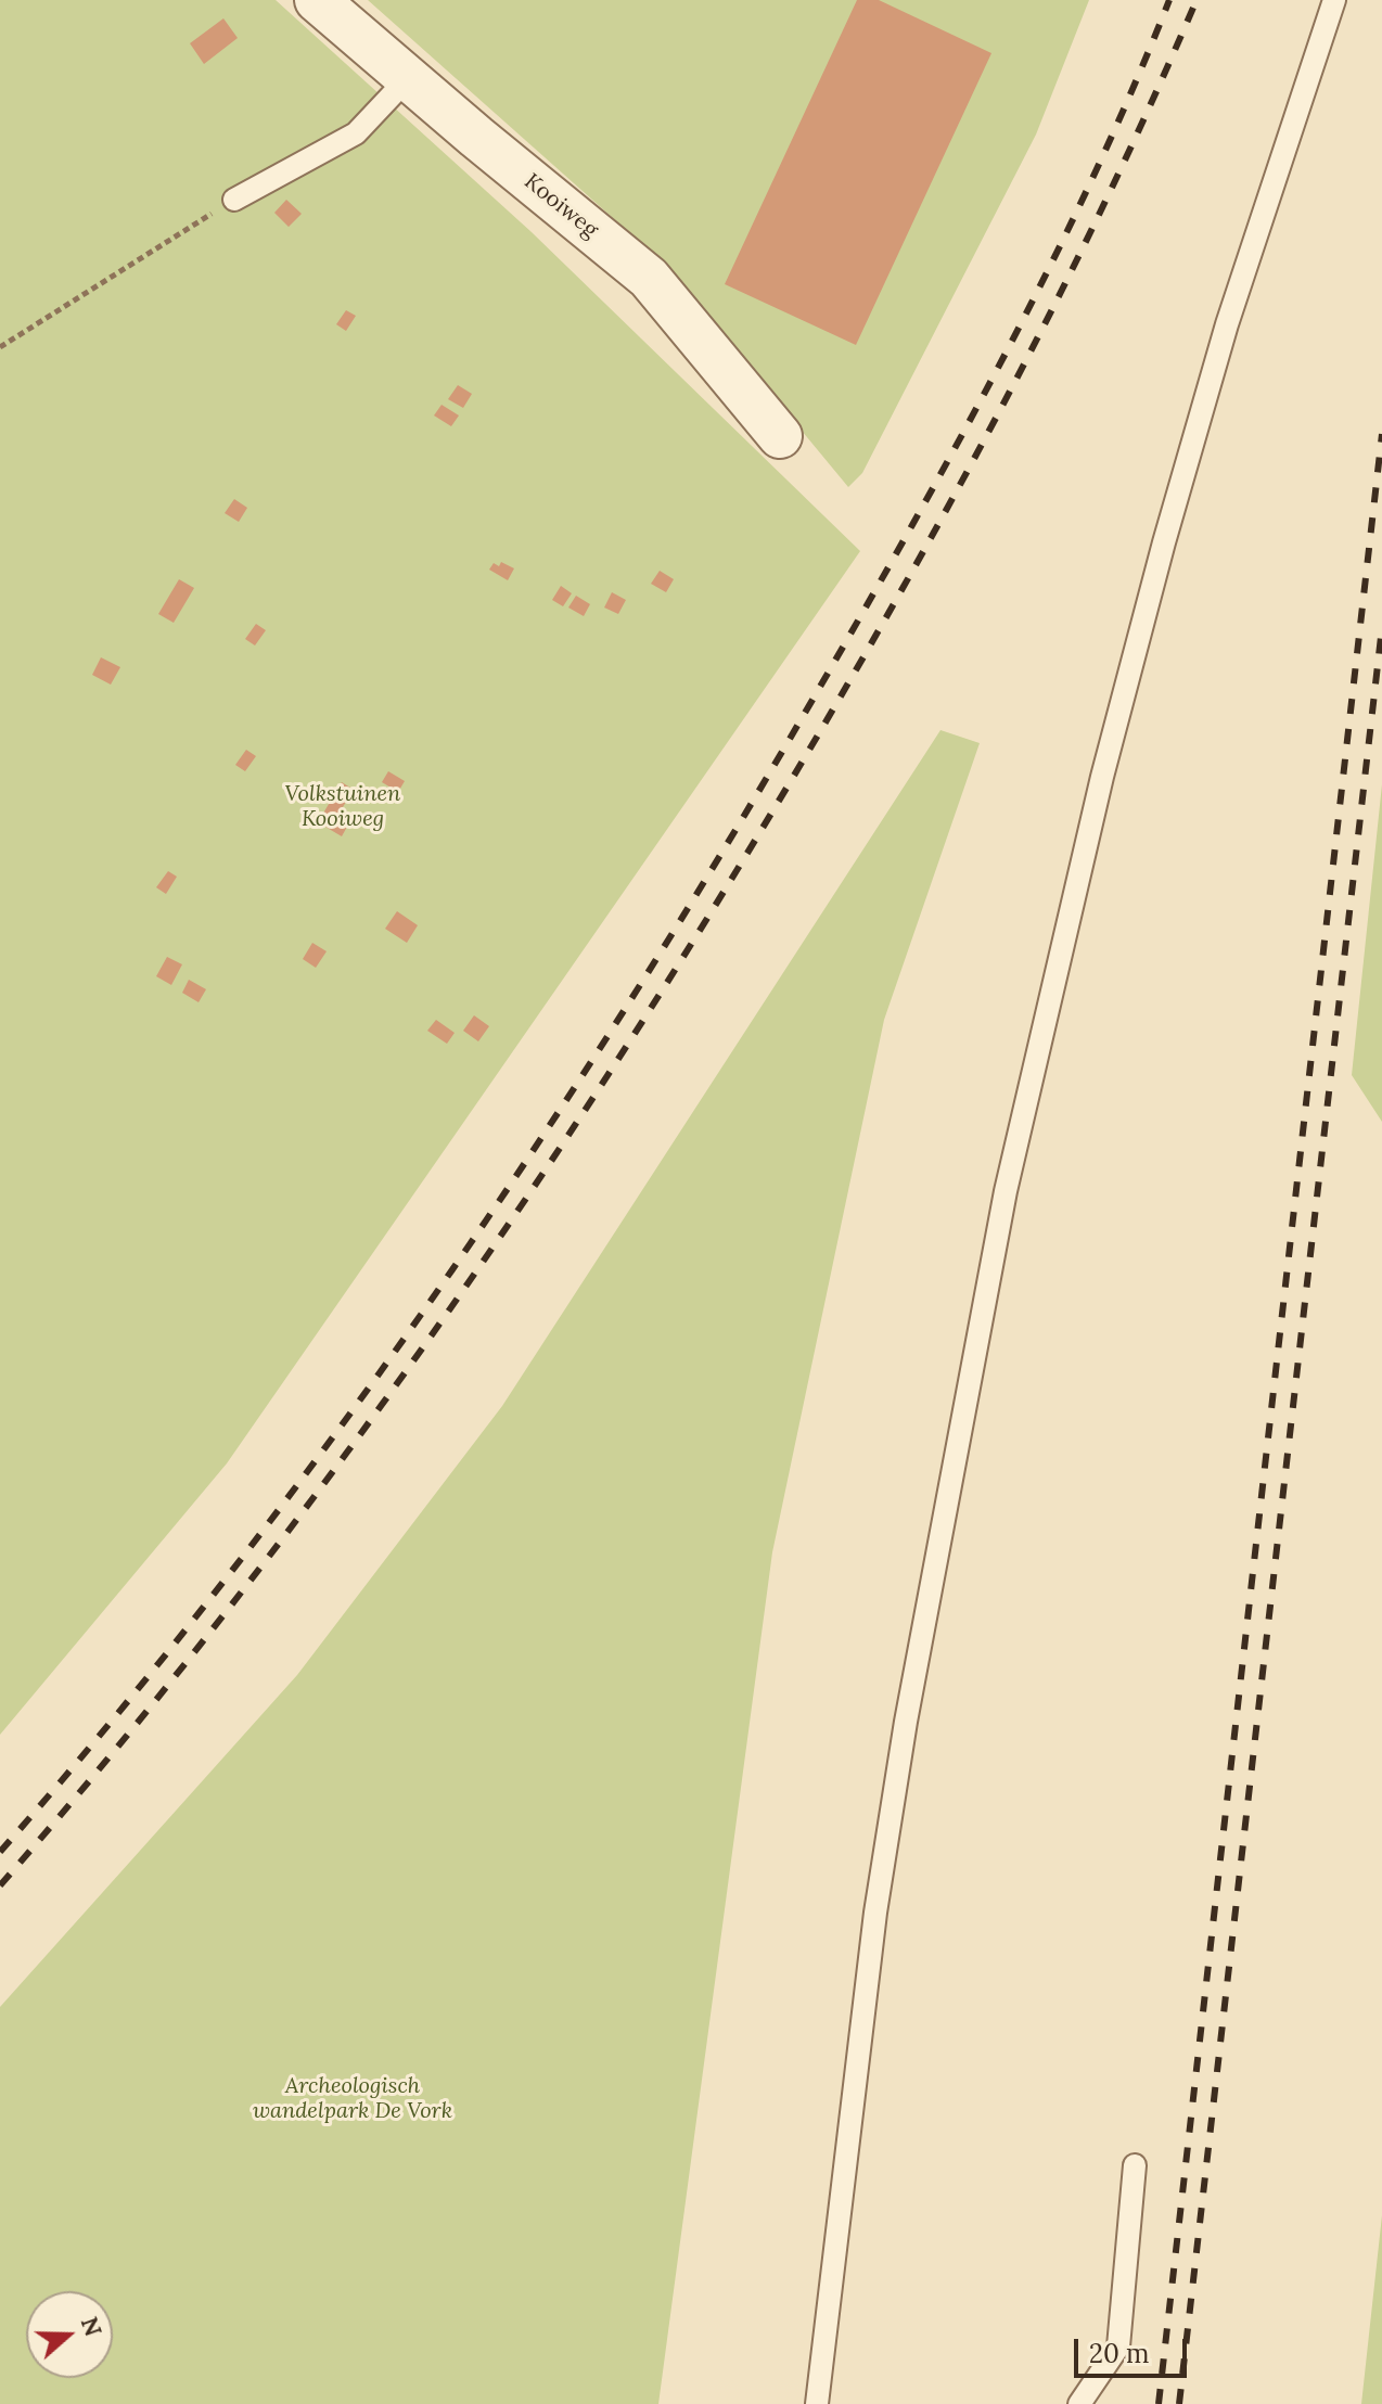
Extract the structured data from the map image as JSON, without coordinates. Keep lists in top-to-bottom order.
{
  "streets": {
    "street": ["Kooiweg"]
  },
  "parks": ["Volkstuinen Kooiweg", "Archeologisch wandelpark De Vork"],
  "scale_bar": "20 m",
  "north": "right"
}
